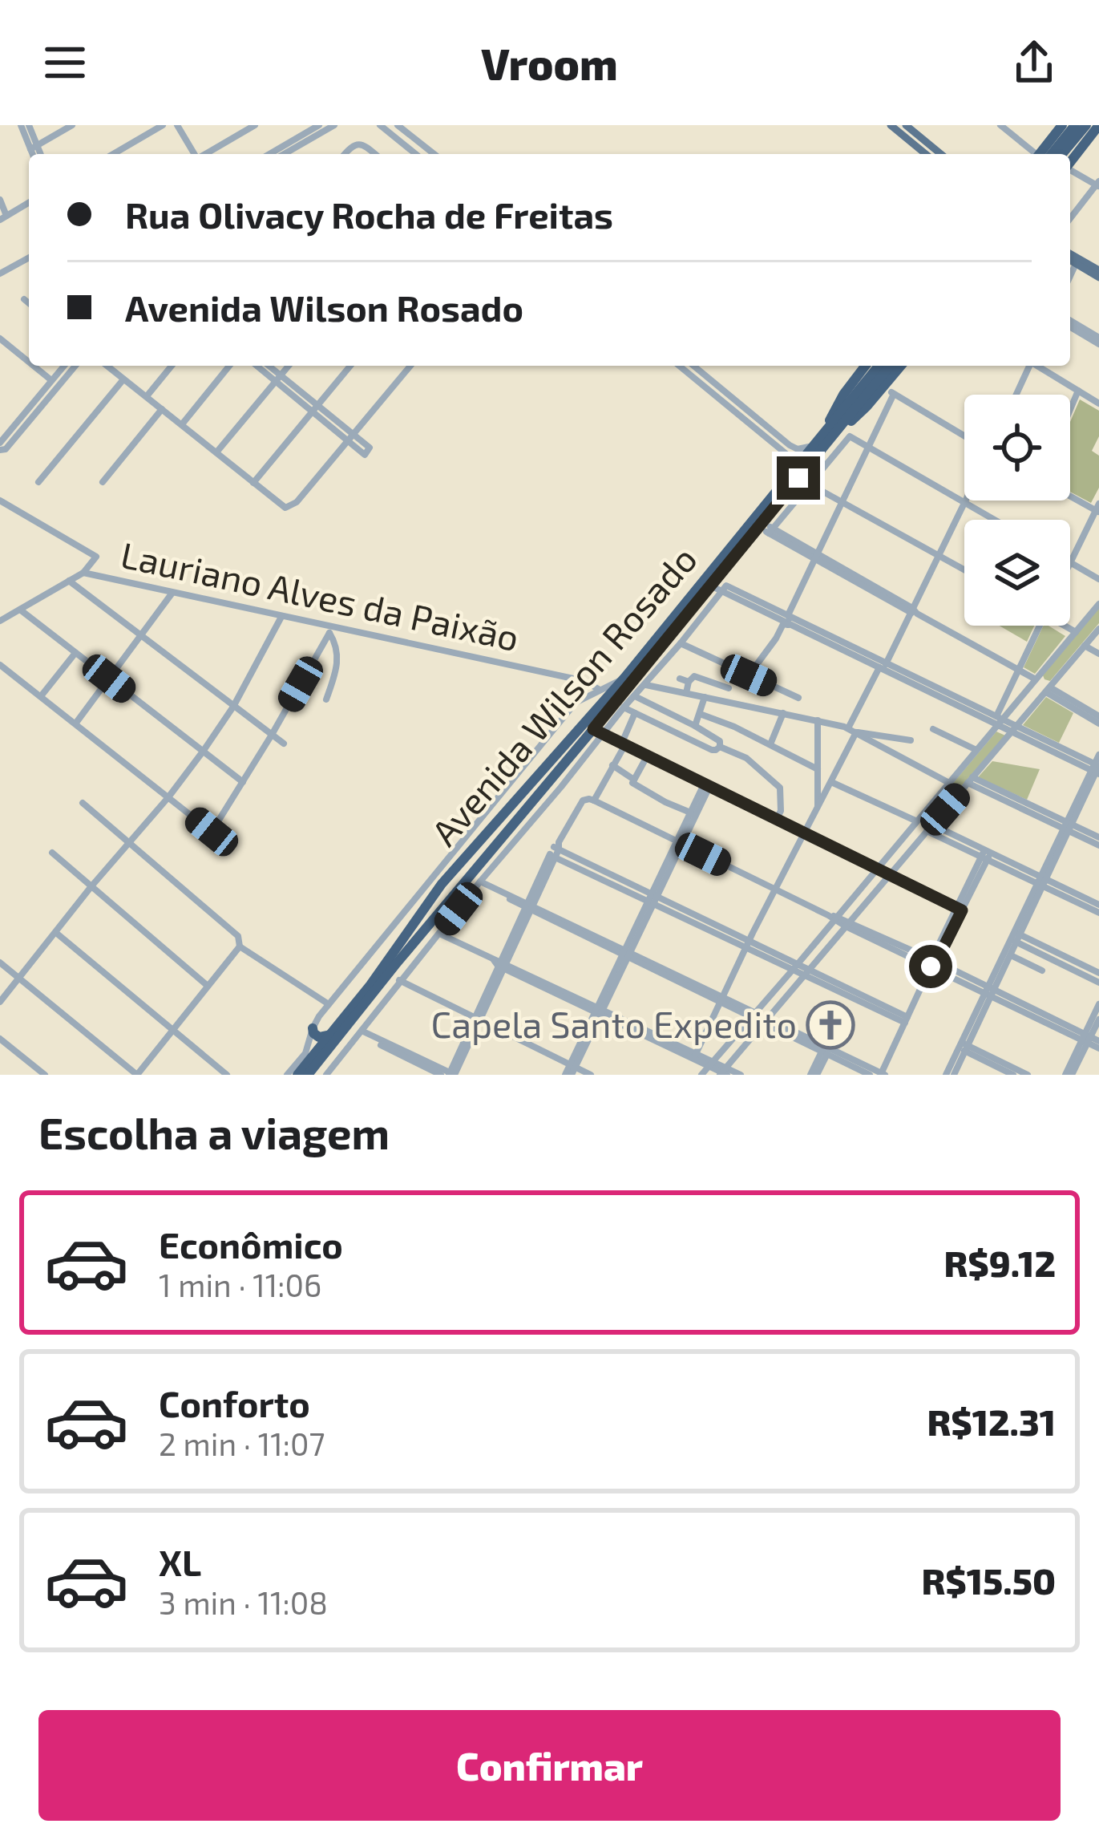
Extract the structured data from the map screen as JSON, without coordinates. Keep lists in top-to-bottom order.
{
  "streets": {
    "highway": ["Avenida Wilson Rosado"],
    "street": ["Lauriano Alves da Paixão"]
  },
  "places": {
    "church": ["Capela Santo Expedito"]
  },
  "page": {
    "header": "Vroom",
    "banner": ["Rua Olivacy Rocha de Freitas", "Avenida Wilson Rosado"],
    "heading": "Escolha a viagem",
    "list": [
      {
        "name": "Econômico",
        "note": "1 min · 11:06",
        "value": "R$9.12"
      },
      {
        "name": "Conforto",
        "note": "2 min · 11:07",
        "value": "R$12.31"
      },
      {
        "name": "XL",
        "note": "3 min · 11:08",
        "value": "R$15.50"
      }
    ],
    "buttons": "Confirmar"
  }
}
